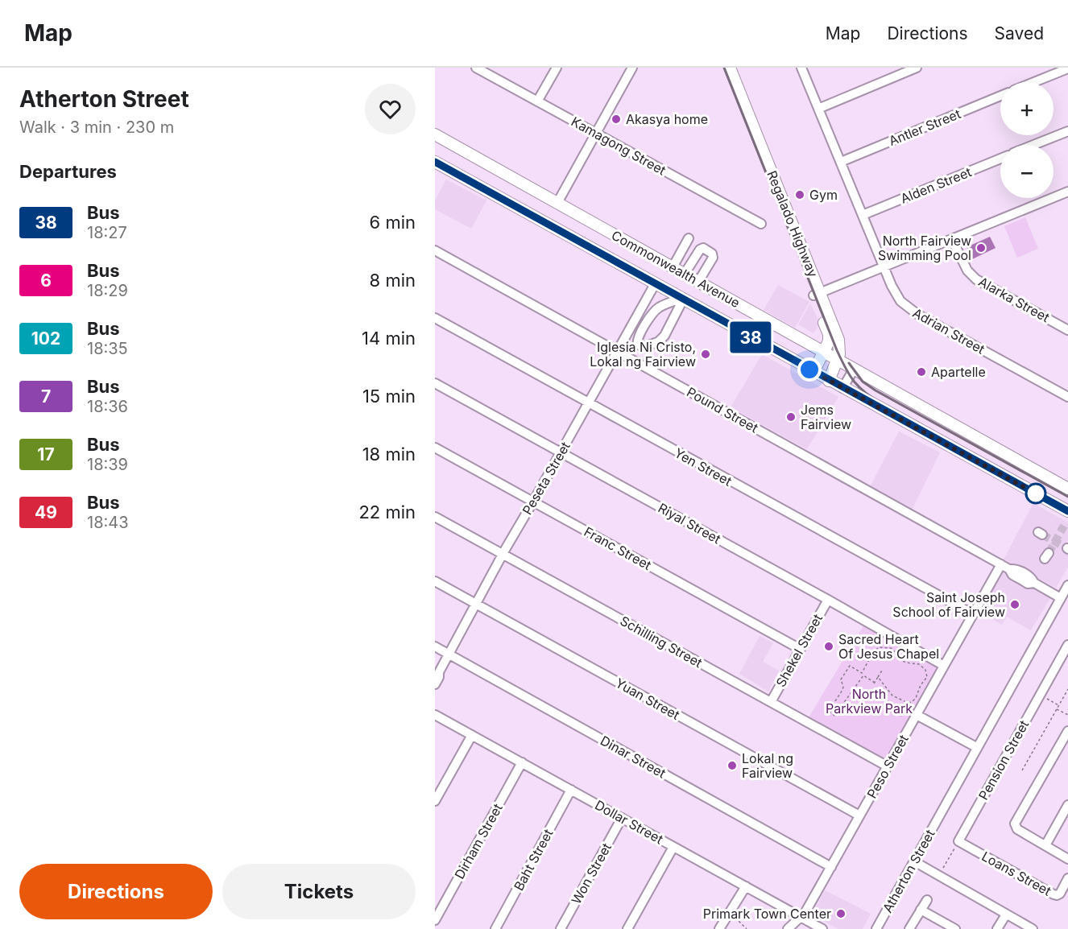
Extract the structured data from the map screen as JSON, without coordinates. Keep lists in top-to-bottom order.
{
  "streets": {
    "main road": ["Regalado Highway", "Commonwealth Avenue"],
    "street": [
      "Antler Street",
      "Kamagong Street",
      "Alden Street",
      "Alarka Street",
      "Adrian Street",
      "Pound Street",
      "Yen Street",
      "Peseta Street",
      "Riyal Street",
      "Franc Street",
      "Schilling Street",
      "Shekel Street",
      "Yuan Street",
      "Dinar Street",
      "Pension Street",
      "Peso Street",
      "Dollar Street",
      "Dirham Street",
      "Baht Street",
      "Atherton Street",
      "Won Street",
      "Loans Street"
    ]
  },
  "crossings": [
    ["Antler Street", "Adrian Street"],
    ["Alden Street", "Adrian Street"],
    ["Regalado Highway", "Commonwealth Avenue"],
    ["Commonwealth Avenue", "Peseta Street"],
    ["Pound Street", "Peseta Street"],
    ["Pound Street", "Peso Street"],
    ["Pound Street", "Atherton Street"],
    ["Yen Street", "Peseta Street"],
    ["Yen Street", "Peso Street"],
    ["Peseta Street", "Riyal Street"],
    ["Peseta Street", "Franc Street"],
    ["Peseta Street", "Schilling Street"],
    ["Peseta Street", "Yuan Street"],
    ["Peseta Street", "Dinar Street"],
    ["Riyal Street", "Shekel Street"],
    ["Riyal Street", "Peso Street"],
    ["Franc Street", "Shekel Street"],
    ["Schilling Street", "Shekel Street"],
    ["Schilling Street", "Peso Street"],
    ["Yuan Street", "Peso Street"],
    ["Dinar Street", "Peso Street"],
    ["Pension Street", "Loans Street"],
    ["Peso Street", "Dollar Street"],
    ["Dollar Street", "Dirham Street"],
    ["Dollar Street", "Baht Street"],
    ["Dollar Street", "Won Street"]
  ],
  "parks": ["North Parkview Park"],
  "places": [
    "Akasya home",
    "Gym",
    "North Fairview Swimming Pool",
    "Iglesia Ni Cristo, Lokal ng Fairview",
    "Apartelle",
    "Jems Fairview",
    "Saint Joseph School of Fairview",
    "Sacred Heart Of Jesus Chapel",
    "Lokal ng Fairview",
    "Primark Town Center"
  ],
  "lines": ["bus line 38"],
  "page": {
    "header": "Map",
    "nav": ["Map", "Directions", "Saved"],
    "heading": [
      ["Atherton Street", "Walk · 3 min · 230 m"],
      "Departures"
    ],
    "on_map": "38",
    "map_buttons": ["+", "−"],
    "list": [
      {
        "mark": "38",
        "name": "Bus",
        "note": "18:27",
        "value": "6 min"
      },
      {
        "mark": "6",
        "name": "Bus",
        "note": "18:29",
        "value": "8 min"
      },
      {
        "mark": "102",
        "name": "Bus",
        "note": "18:35",
        "value": "14 min"
      },
      {
        "mark": "7",
        "name": "Bus",
        "note": "18:36",
        "value": "15 min"
      },
      {
        "mark": "17",
        "name": "Bus",
        "note": "18:39",
        "value": "18 min"
      },
      {
        "mark": "49",
        "name": "Bus",
        "note": "18:43",
        "value": "22 min"
      }
    ],
    "buttons": ["Directions", "Tickets"]
  }
}
